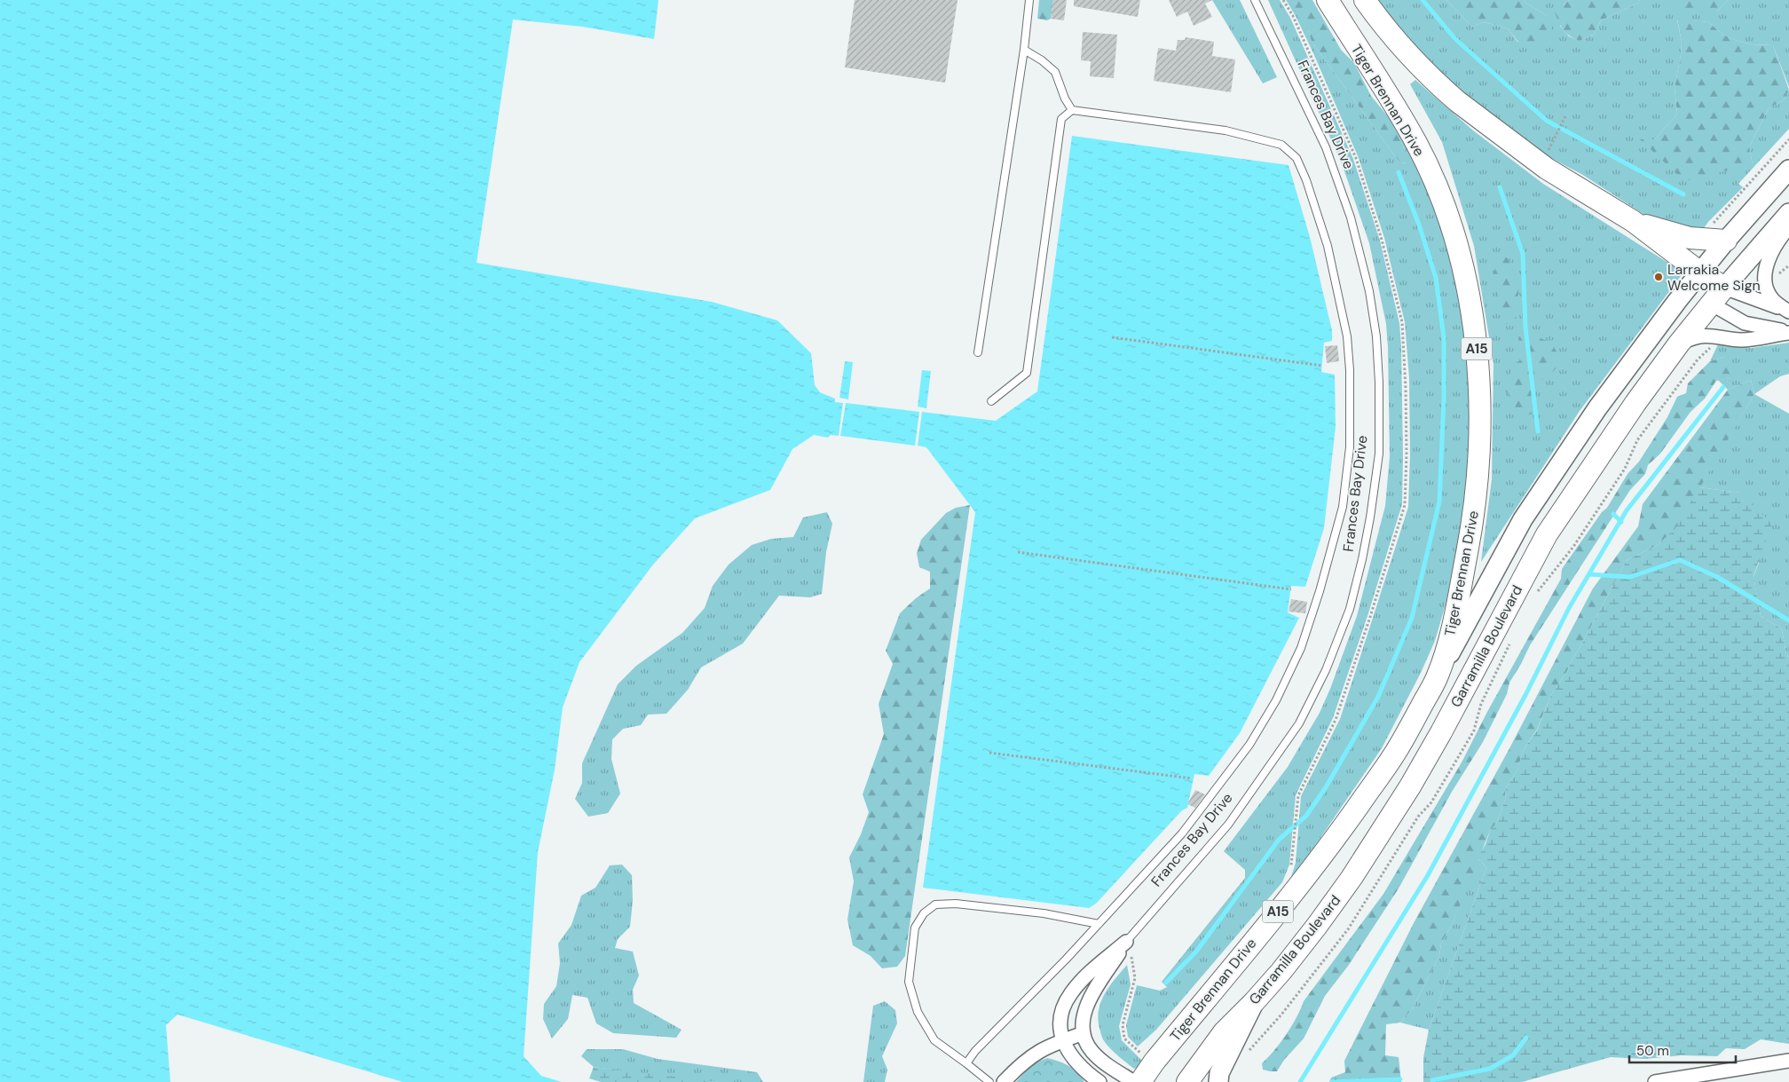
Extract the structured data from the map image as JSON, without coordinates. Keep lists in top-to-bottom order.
{
  "streets": {
    "main road": ["Tiger Brennan Drive", "A15", "Garramilla Boulevard"],
    "street": ["Frances Bay Drive"]
  },
  "crossings": [
    ["Tiger Brennan Drive", "Garramilla Boulevard"]
  ],
  "places": ["Larrakia Welcome Sign"],
  "scale_bar": "50 m"
}
